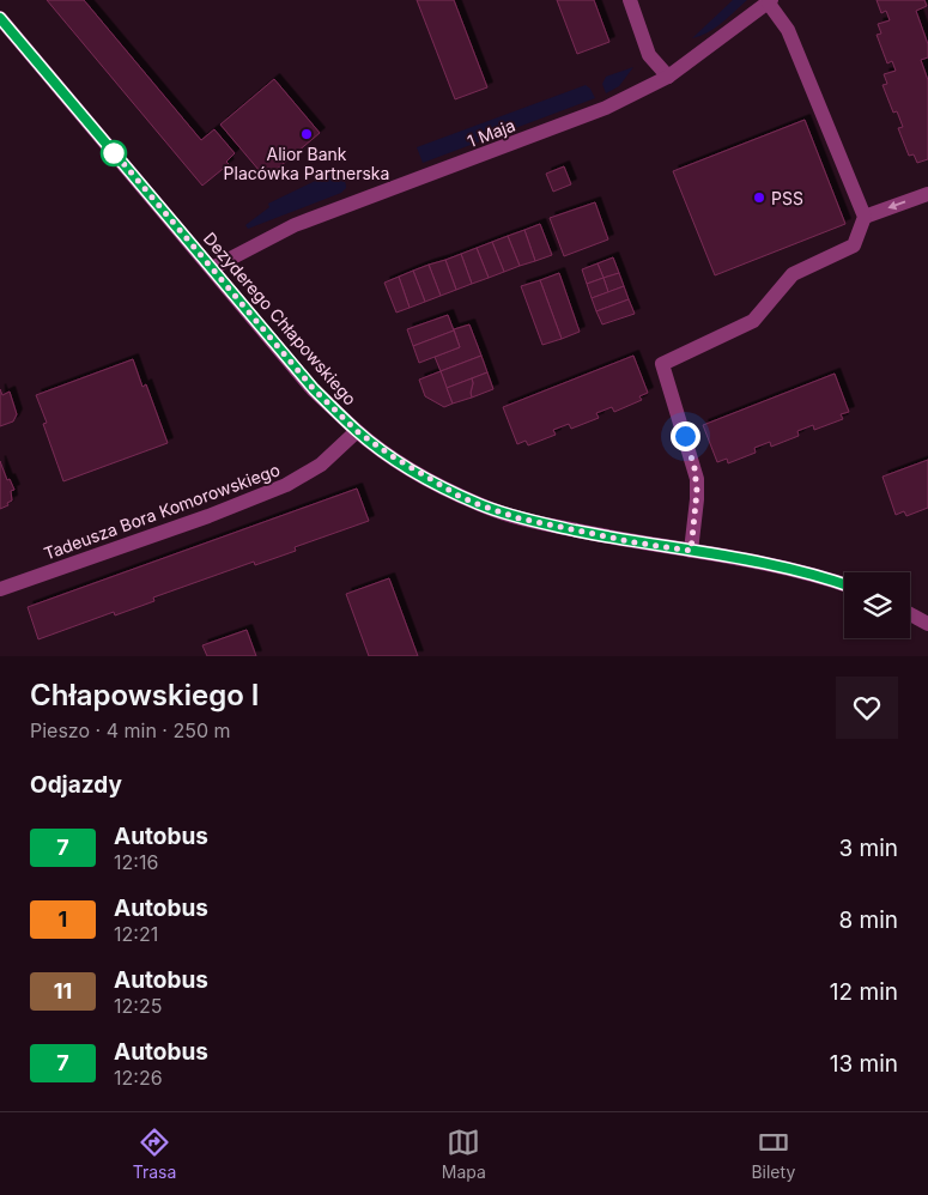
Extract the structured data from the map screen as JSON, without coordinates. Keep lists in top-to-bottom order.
{
  "streets": {
    "street": ["1 Maja", "Dezyderego Chłapowskiego", "Tadeusza Bora Komorowskiego"]
  },
  "crossings": [
    ["1 Maja", "Dezyderego Chłapowskiego"],
    ["Dezyderego Chłapowskiego", "Tadeusza Bora Komorowskiego"]
  ],
  "places": ["Alior Bank Placówka Partnerska", "PSS"],
  "lines": ["bus line 7"],
  "page": {
    "heading": [
      ["Chłapowskiego I", "Pieszo · 4 min · 250 m"],
      "Odjazdy"
    ],
    "list": [
      {
        "mark": "7",
        "name": "Autobus",
        "note": "12:16",
        "value": "3 min"
      },
      {
        "mark": "1",
        "name": "Autobus",
        "note": "12:21",
        "value": "8 min"
      },
      {
        "mark": "11",
        "name": "Autobus",
        "note": "12:25",
        "value": "12 min"
      },
      {
        "mark": "7",
        "name": "Autobus",
        "note": "12:26",
        "value": "13 min"
      }
    ],
    "tabs": ["Trasa", "Mapa", "Bilety"]
  }
}
